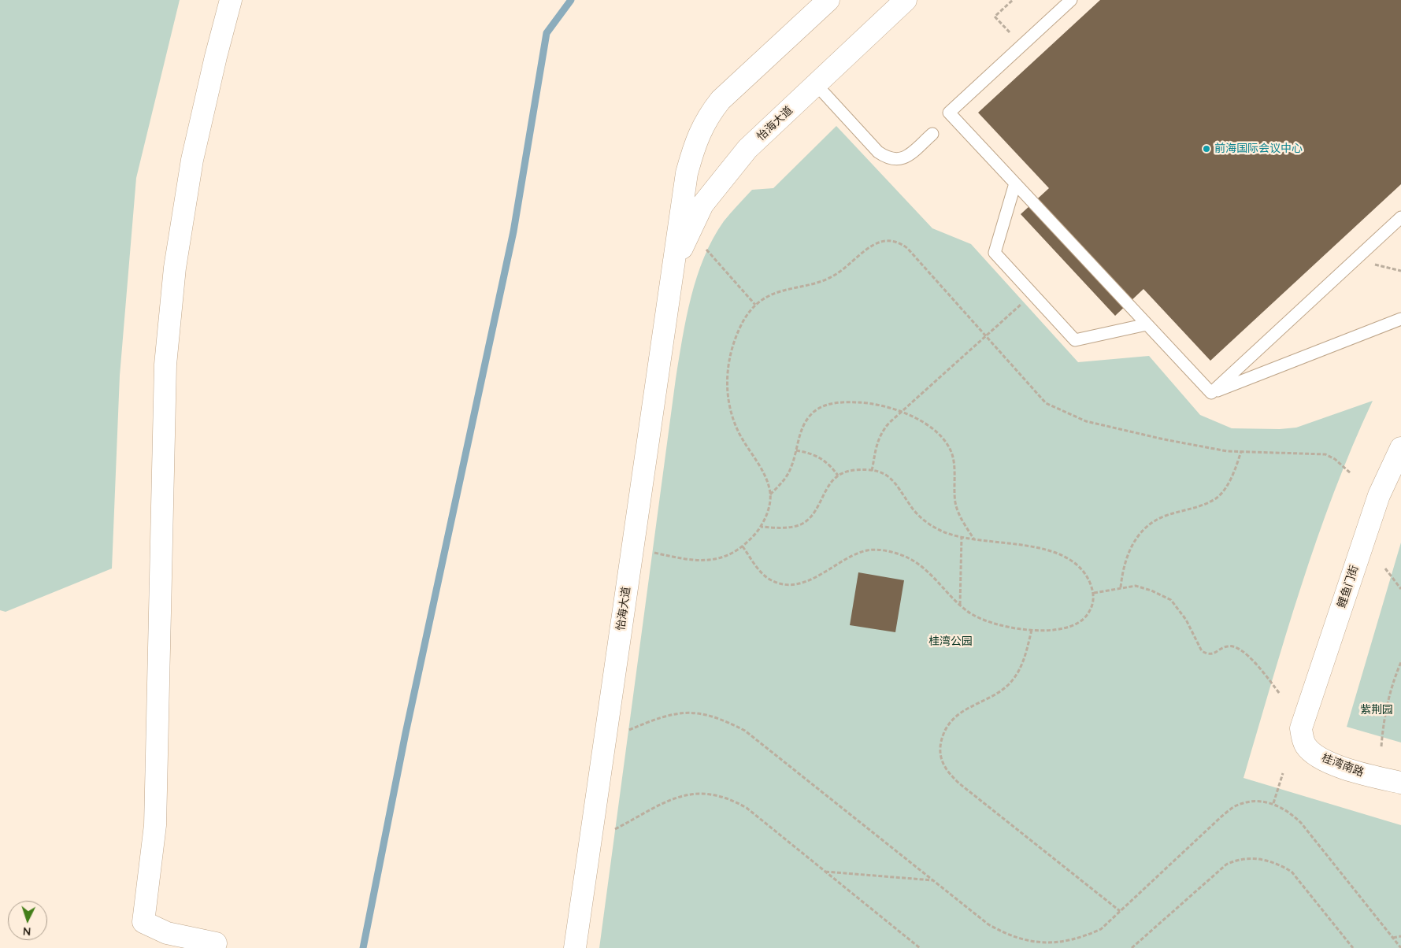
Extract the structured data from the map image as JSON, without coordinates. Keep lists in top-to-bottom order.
{
  "streets": {
    "street": ["怡海大道", "鲤鱼门街", "桂湾南路"]
  },
  "crossings": [
    ["鲤鱼门街", "桂湾南路"]
  ],
  "parks": ["桂湾公园", "紫荆园"],
  "places": ["前海国际会议中心"],
  "north": "bottom"
}
